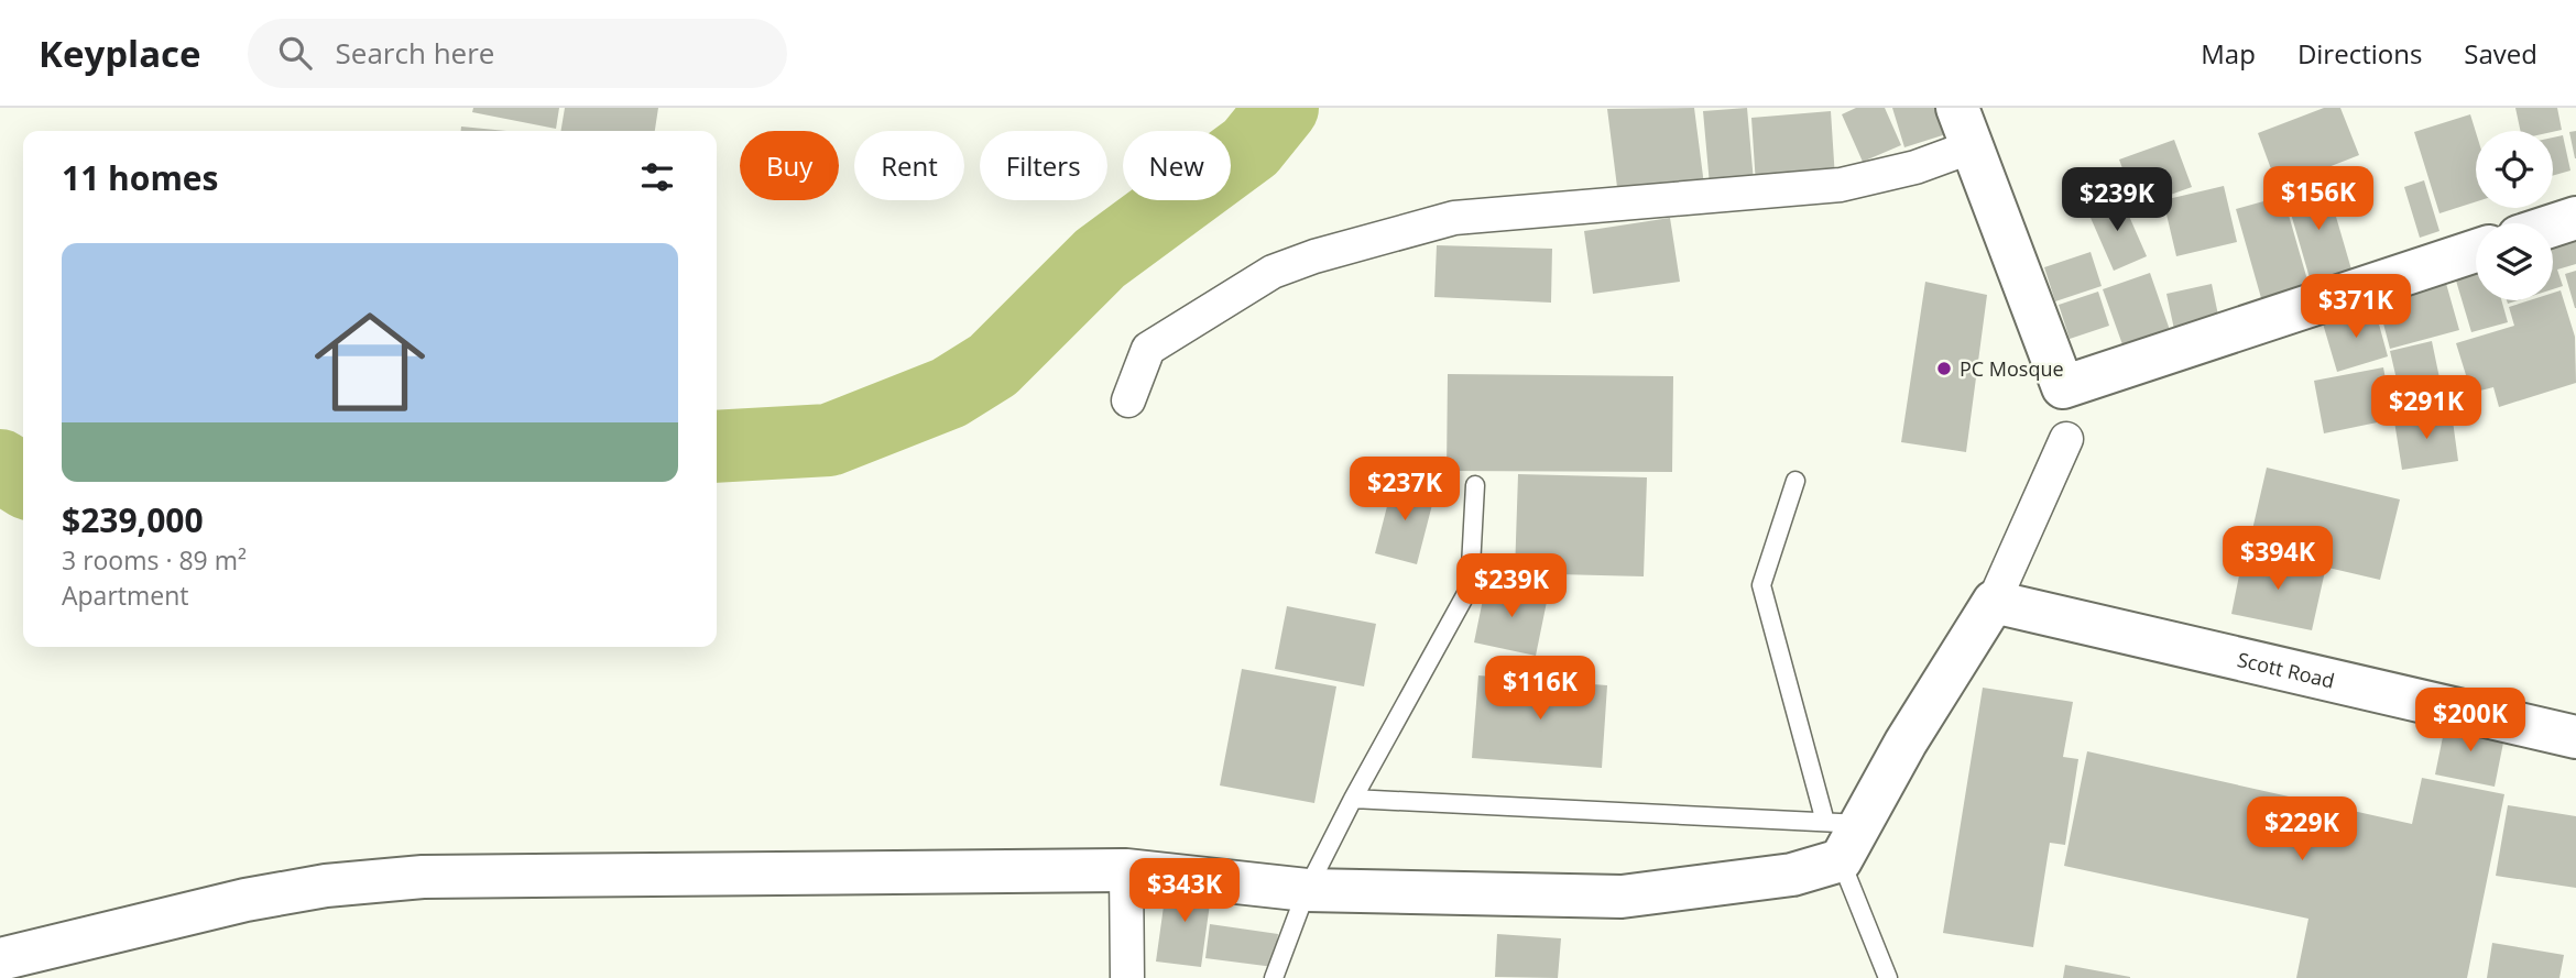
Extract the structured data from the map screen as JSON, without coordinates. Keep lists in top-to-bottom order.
{
  "streets": {
    "street": ["Scott Road"]
  },
  "places": ["PC Mosque"],
  "page": {
    "header": "Keyplace",
    "search": "Search here",
    "nav": ["Map", "Directions", "Saved"],
    "chip": [
      "Buy",
      "Rent",
      "Filters",
      "New"
    ],
    "heading": "11 homes",
    "price": [
      "$156K",
      "$239K",
      "$371K",
      "$291K",
      "$237K",
      "$394K",
      "$239K",
      "$116K",
      "$200K",
      "$229K",
      "$343K"
    ],
    "list": [
      {
        "name": "$239,000",
        "note": "3 rooms · 89 m² · Apartment"
      }
    ]
  }
}
